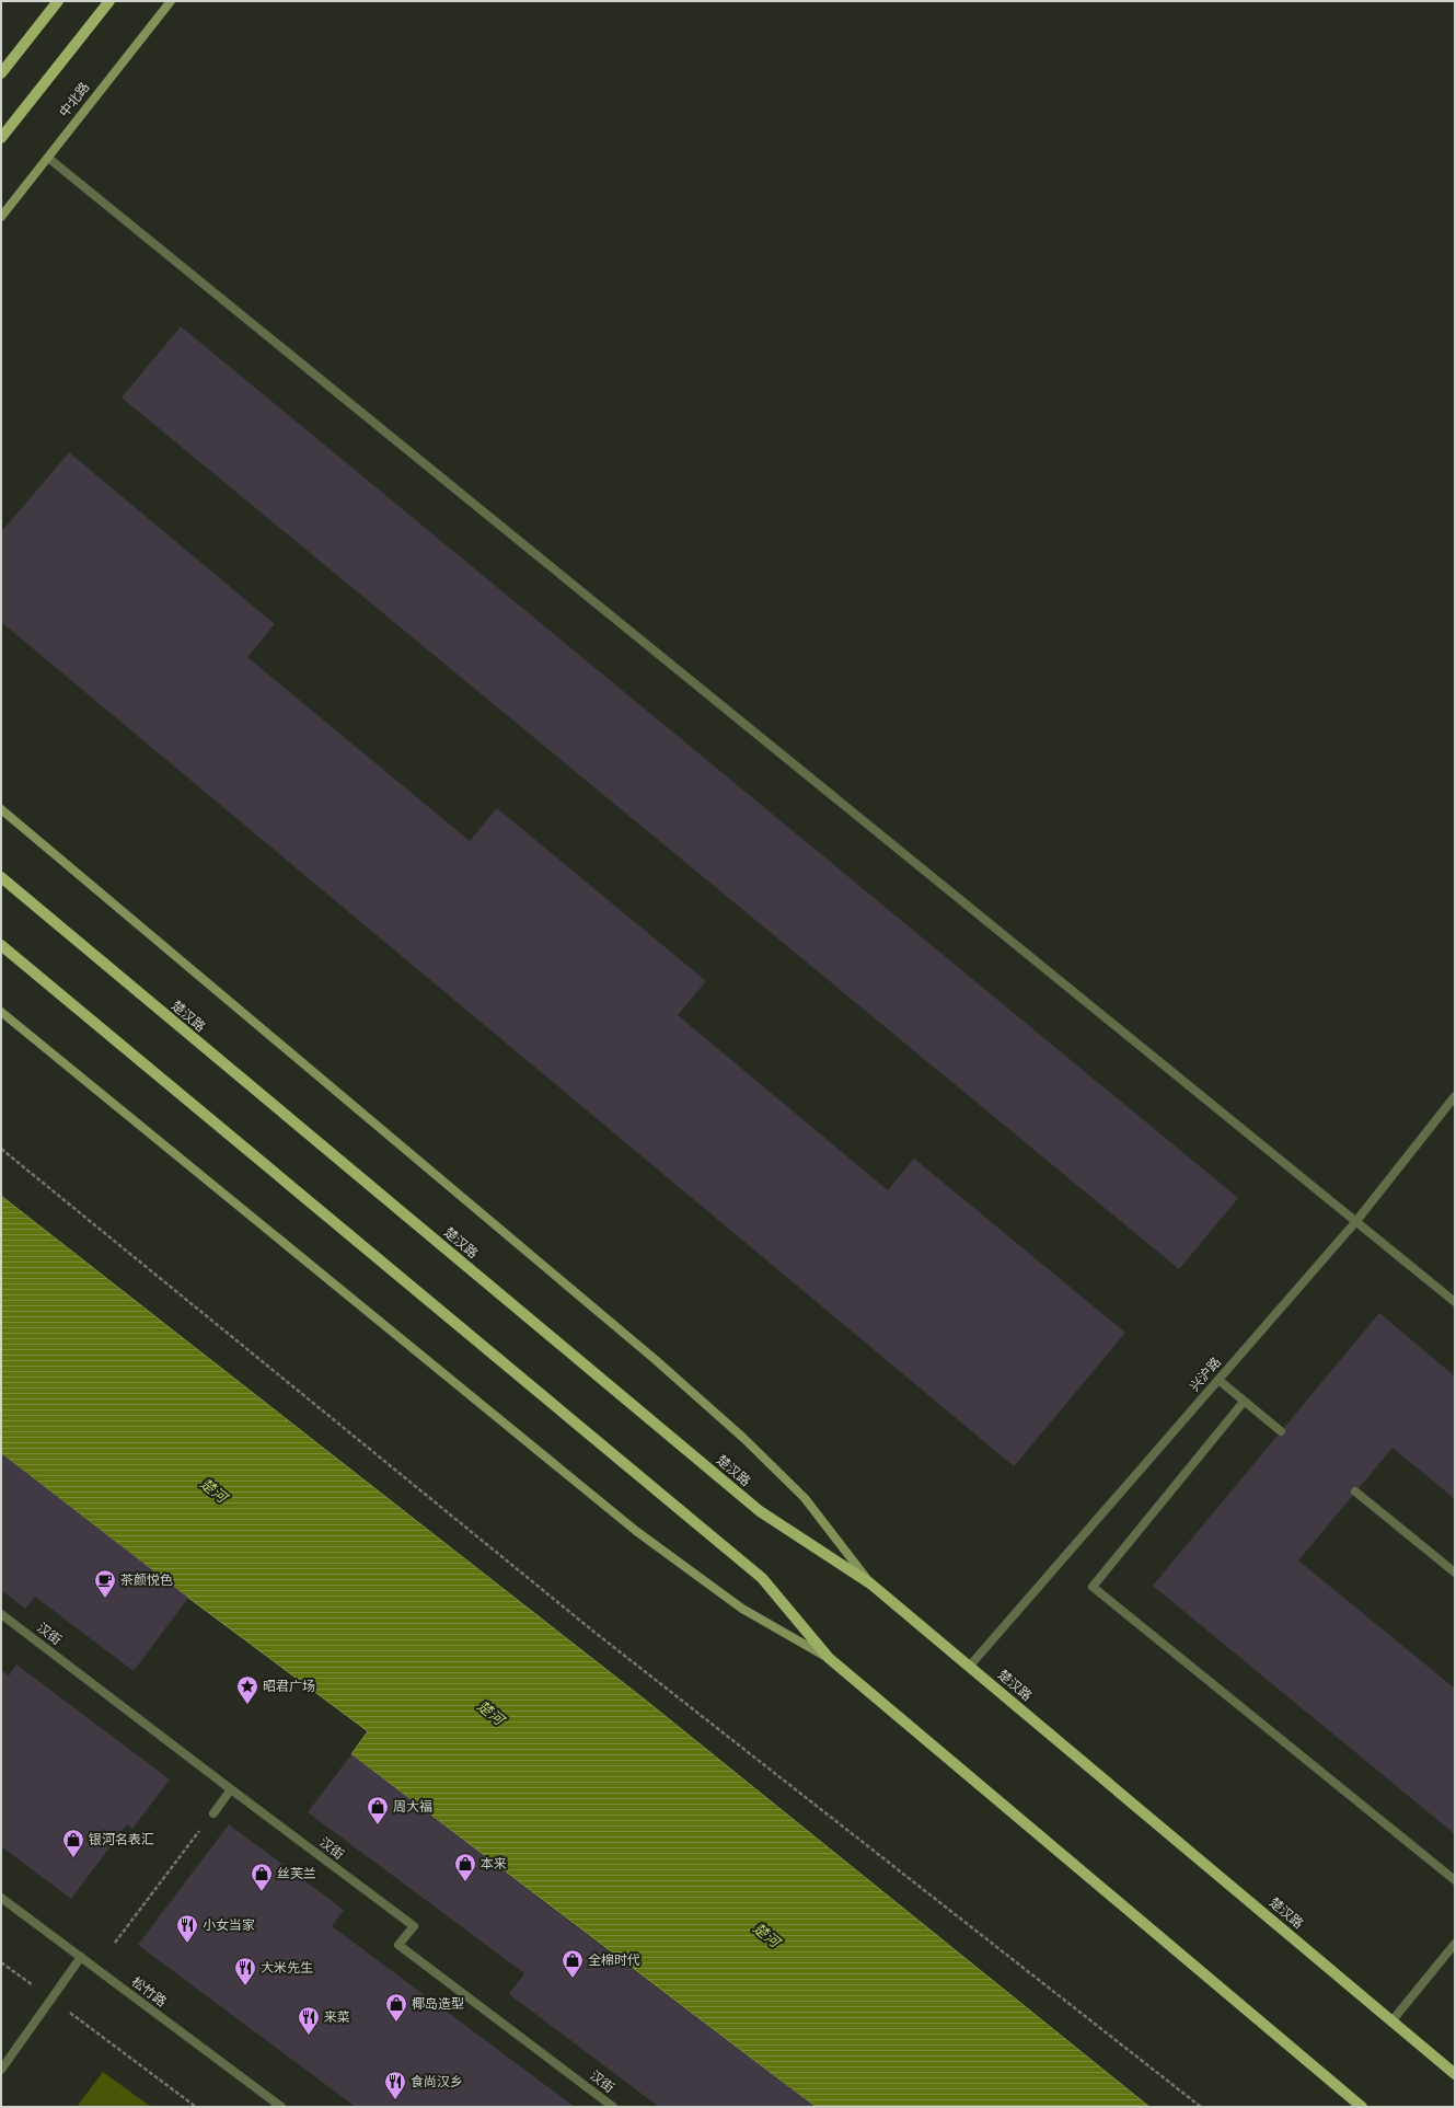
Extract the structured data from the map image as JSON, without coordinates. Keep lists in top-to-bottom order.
{
  "streets": {
    "main road": ["中北路", "楚汉路"],
    "street": ["兴沪路", "汉街", "松竹路"]
  },
  "crossings": [
    ["楚汉路", "兴沪路"]
  ],
  "water": ["楚河"],
  "places": {
    "cafe": ["茶颜悦色"],
    "place": ["昭君广场"],
    "shop": [
      "周大福",
      "银河名表汇",
      "本来",
      "丝芙兰",
      "全棉时代",
      "椰岛造型"
    ],
    "restaurant": [
      "小女当家",
      "大米先生",
      "来菜",
      "食尚汉乡"
    ]
  }
}
